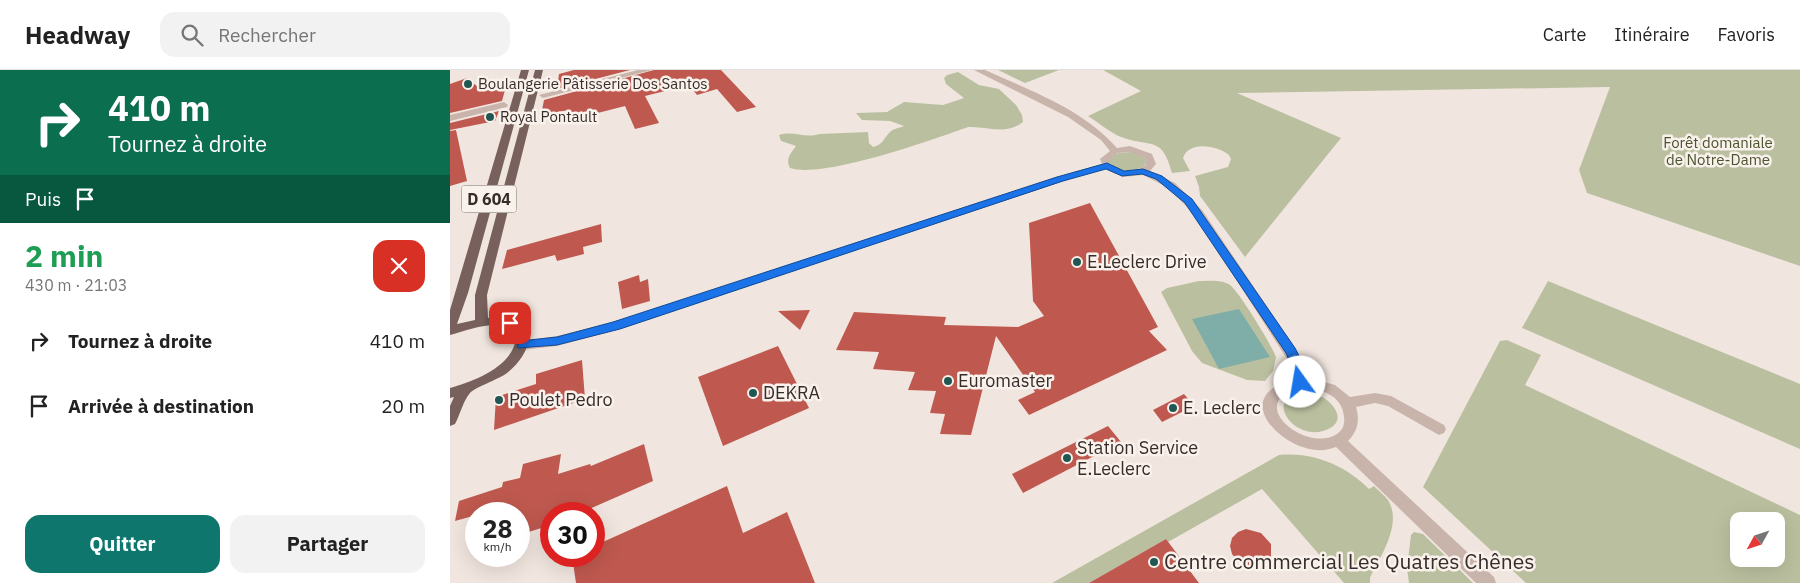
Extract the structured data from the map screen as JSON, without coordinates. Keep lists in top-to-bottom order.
{
  "streets": {
    "main road": ["D 604"]
  },
  "parks": ["Forêt domaniale de Notre-Dame"],
  "places": [
    "Boulangerie Pâtisserie Dos Santos",
    "Royal Pontault",
    "E.Leclerc Drive",
    "Euromaster",
    "DEKRA",
    "Poulet Pedro",
    "E. Leclerc",
    "Station Service E.Leclerc",
    "Centre commercial Les Quatres Chênes"
  ],
  "north": "bottom left",
  "page": {
    "header": "Headway",
    "search": "Rechercher",
    "nav": ["Carte", "Itinéraire", "Favoris"],
    "turn": ["410 m", "Tournez à droite"],
    "then": "Puis",
    "heading": ["2 min", "430 m · 21:03"],
    "list": [
      {
        "name": "Tournez à droite",
        "value": "410 m"
      },
      {
        "name": "Arrivée à destination",
        "value": "20 m"
      }
    ],
    "speed": "28 km/h",
    "limit": "30",
    "buttons": ["Quitter", "Partager"]
  }
}
